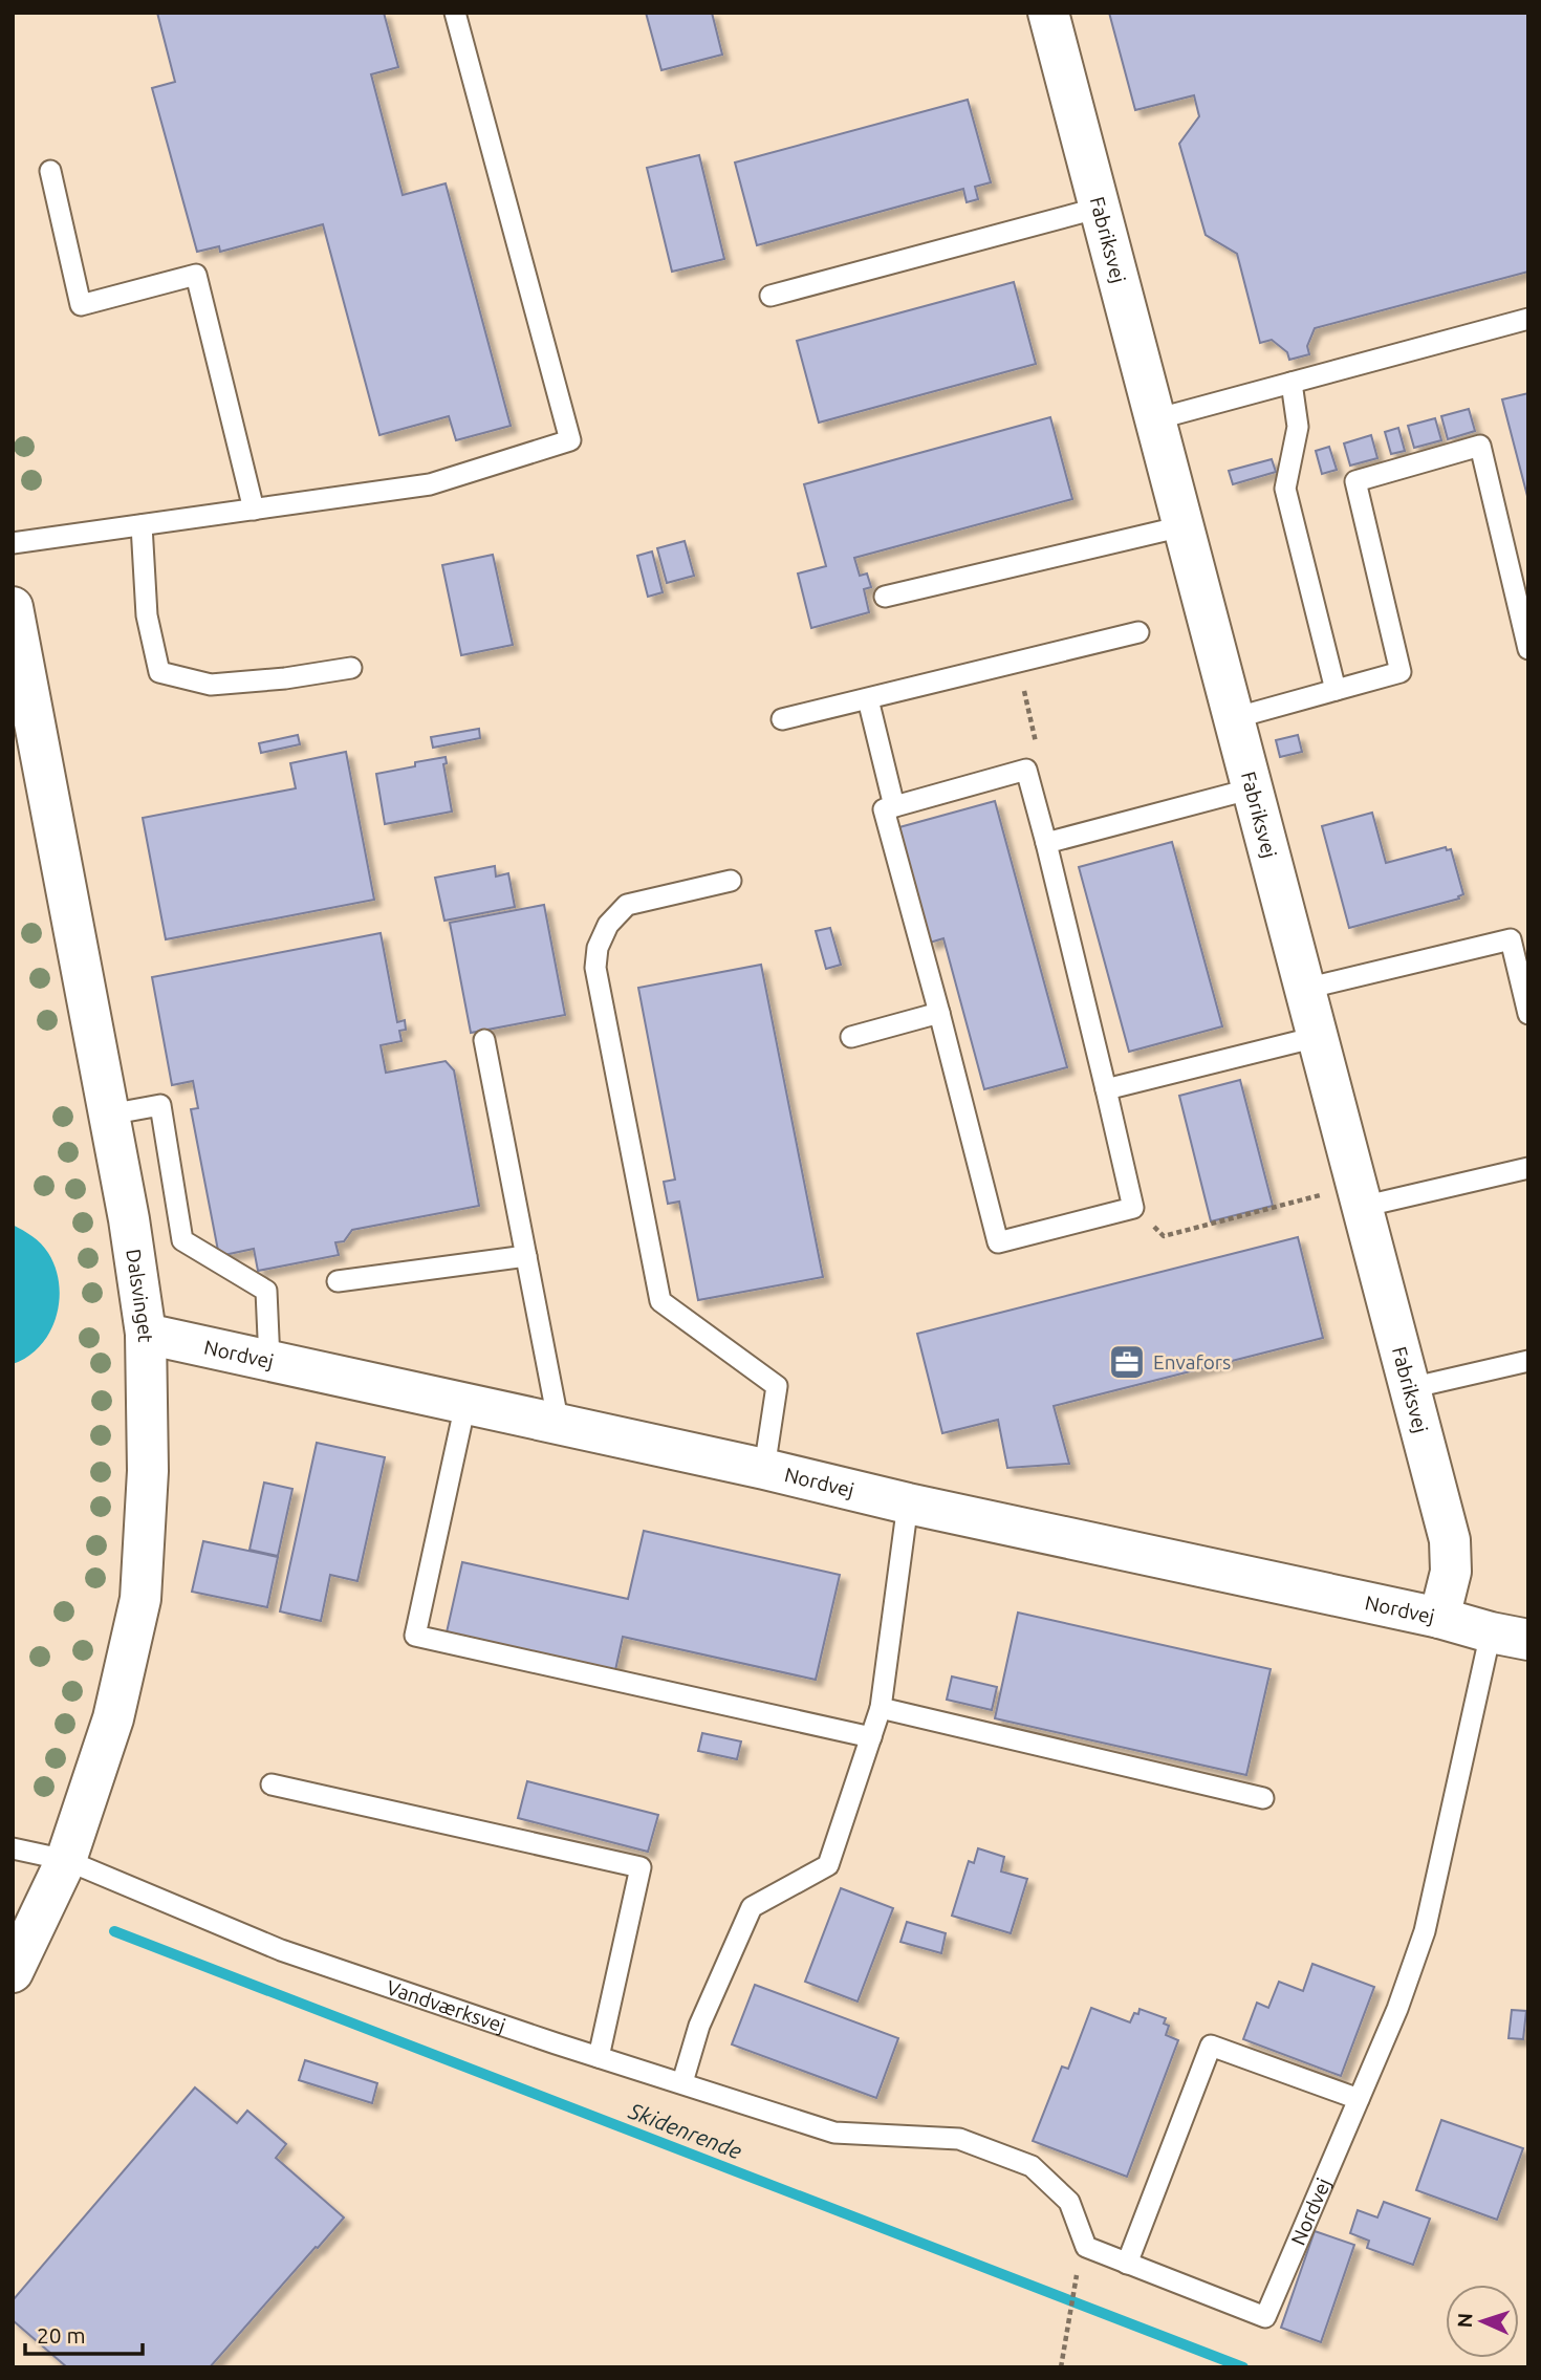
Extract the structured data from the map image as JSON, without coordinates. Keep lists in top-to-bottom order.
{
  "streets": {
    "street": ["Fabriksvej", "Dalsvinget", "Nordvej"],
    "lane": ["Vandværksvej"]
  },
  "crossings": [
    ["Fabriksvej", "Nordvej"],
    ["Dalsvinget", "Nordvej"],
    ["Dalsvinget", "Vandværksvej"],
    ["Nordvej", "Vandværksvej"]
  ],
  "water": ["Skidenrende"],
  "places": {
    "office": ["Envafors"]
  },
  "scale_bar": "20 m",
  "north": "left"
}
